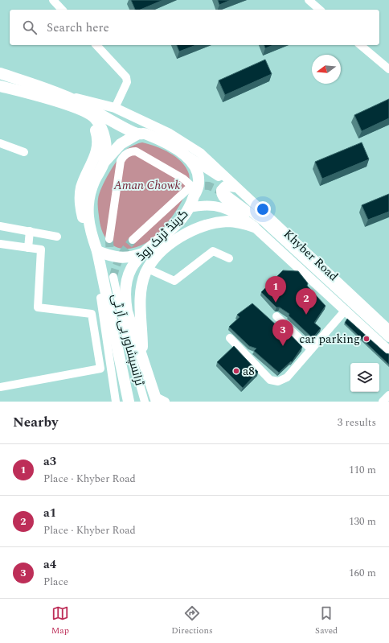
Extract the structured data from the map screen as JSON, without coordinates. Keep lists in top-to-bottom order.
{
  "streets": {
    "highway": ["گرینڈ ٹرنک روڈ"],
    "main road": ["Khyber Road"],
    "street": ["ٹرانسپشاور بی آر ٹی"]
  },
  "parks": ["Aman Chowk"],
  "places": ["car parking", "a8"],
  "north": "left",
  "page": {
    "search": "Search here",
    "pins": ["1", "2", "3"],
    "heading": ["Nearby", "3 results"],
    "list": [
      {
        "mark": "1",
        "name": "a3",
        "note": "Place · Khyber Road",
        "value": "110 m"
      },
      {
        "mark": "2",
        "name": "a1",
        "note": "Place · Khyber Road",
        "value": "130 m"
      },
      {
        "mark": "3",
        "name": "a4",
        "note": "Place",
        "value": "160 m"
      }
    ],
    "nav": ["Map", "Directions", "Saved"]
  }
}
